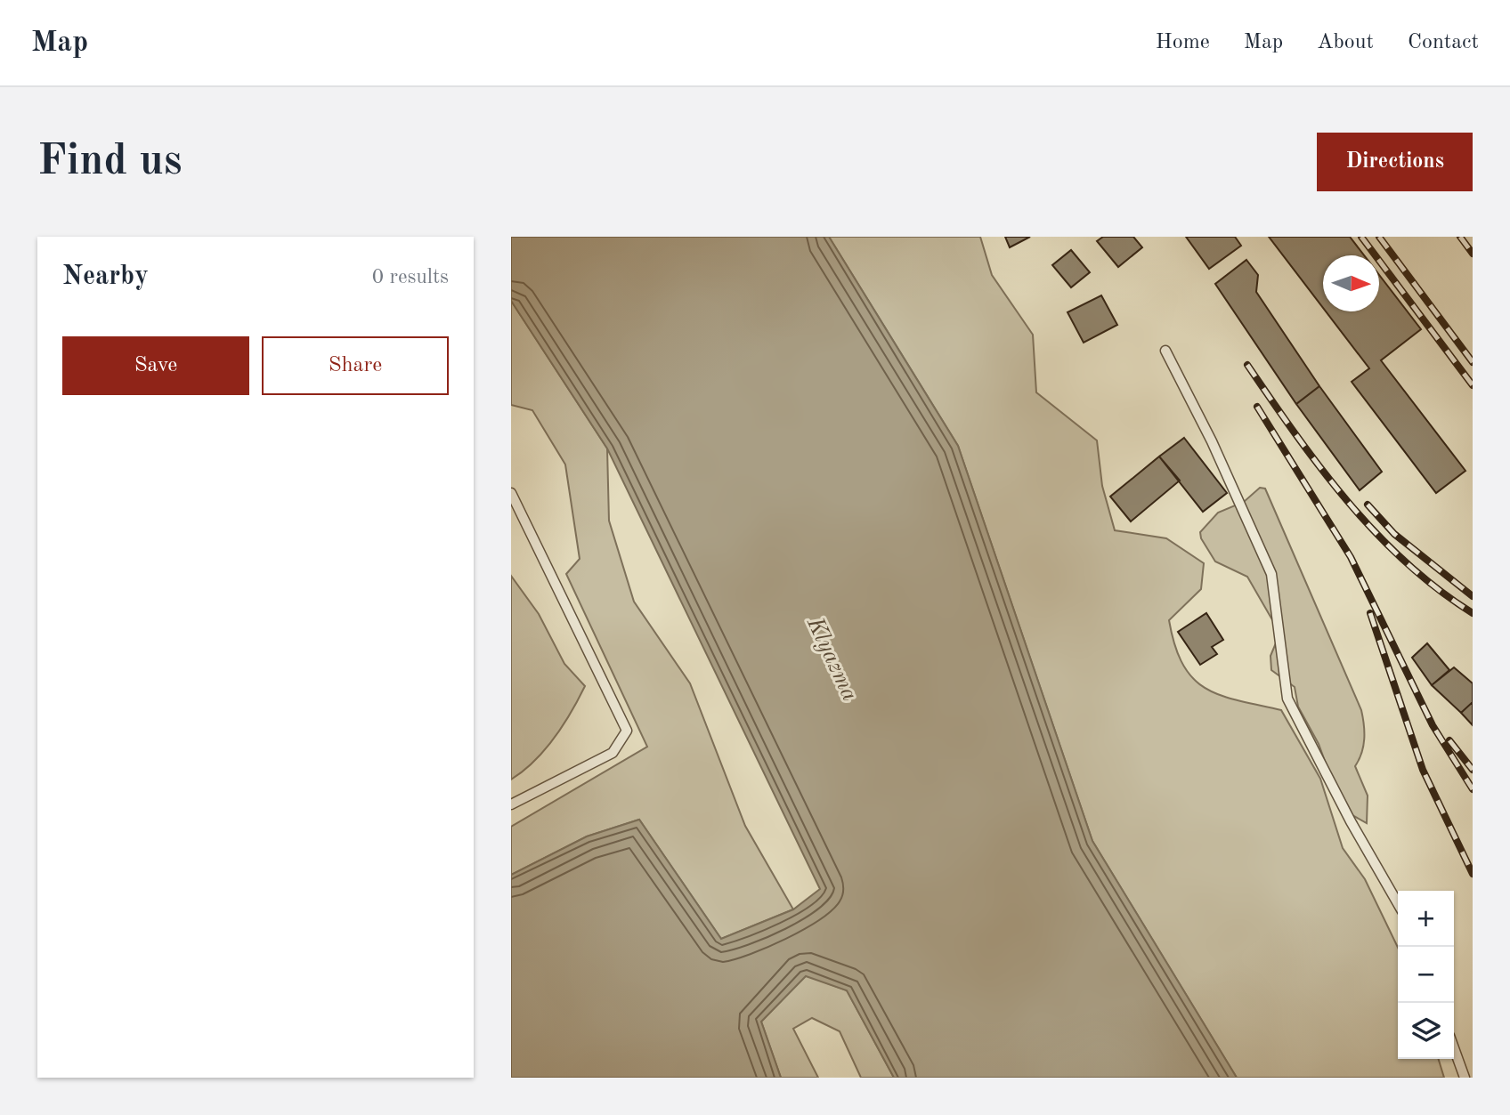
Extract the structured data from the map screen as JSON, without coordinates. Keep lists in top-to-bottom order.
{
  "water": ["Klyazma"],
  "north": "right",
  "page": {
    "header": "Map",
    "nav": [
      "Home",
      "Map",
      "About",
      "Contact"
    ],
    "buttons": [
      "Directions",
      ["Save", "Share"]
    ],
    "title": "Find us",
    "heading": ["Nearby", "0 results"],
    "map_buttons": ["+", "−"]
  }
}
